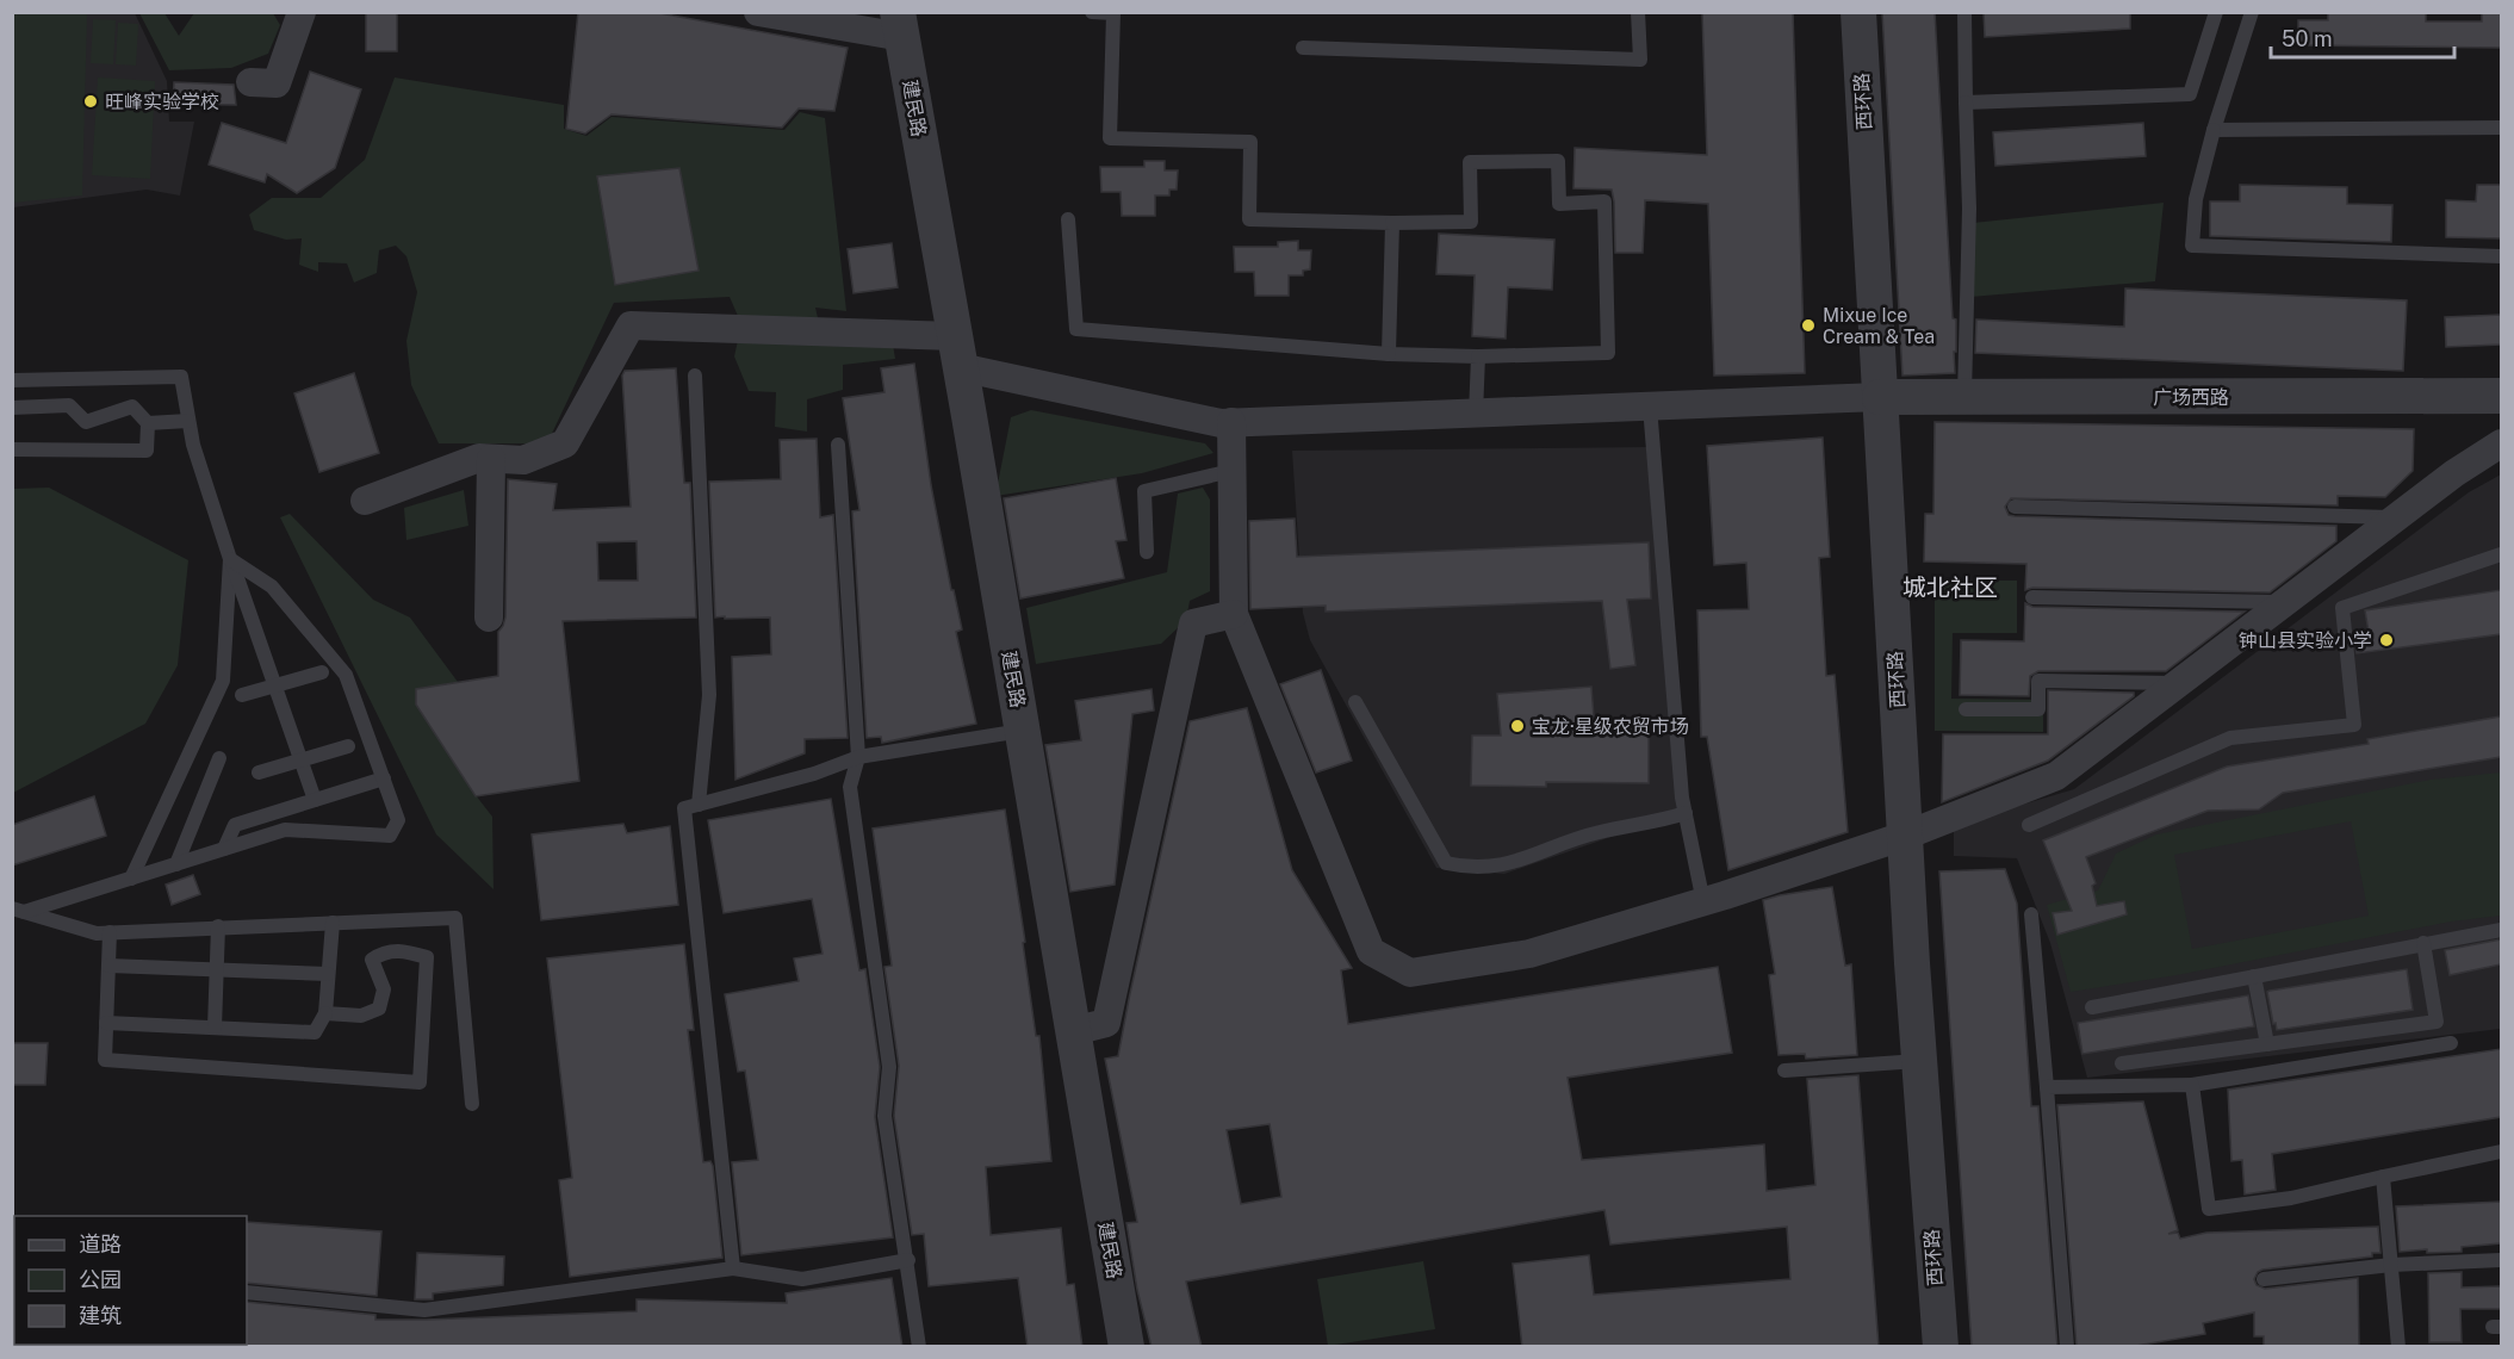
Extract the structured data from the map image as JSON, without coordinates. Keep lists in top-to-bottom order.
{
  "streets": {
    "street": ["西环路", "建民路", "广场西路"]
  },
  "crossings": [
    ["西环路", "广场西路"]
  ],
  "districts": ["城北社区"],
  "places": [
    "旺峰实验学校",
    "Mixue Ice Cream & Tea",
    "钟山县实验小学",
    "宝龙·星级农贸市场"
  ],
  "legend": ["道路", "公园", "建筑"],
  "scale_bar": "50 m"
}
